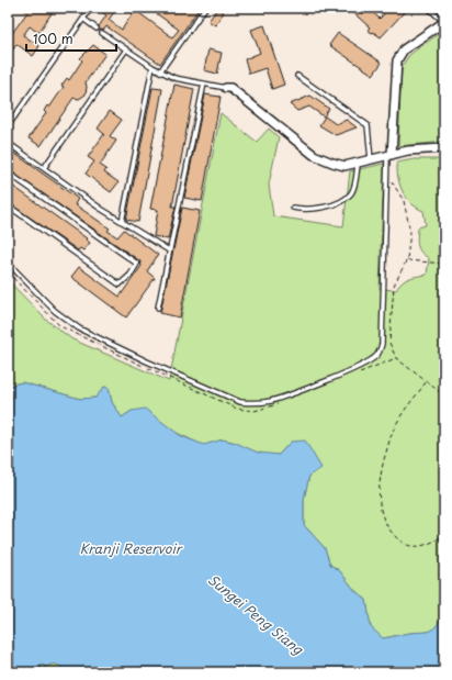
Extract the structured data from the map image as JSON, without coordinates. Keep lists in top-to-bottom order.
{
  "water": ["Kranji Reservoir", "Sungei Peng Siang"],
  "scale_bar": "100 m"
}
